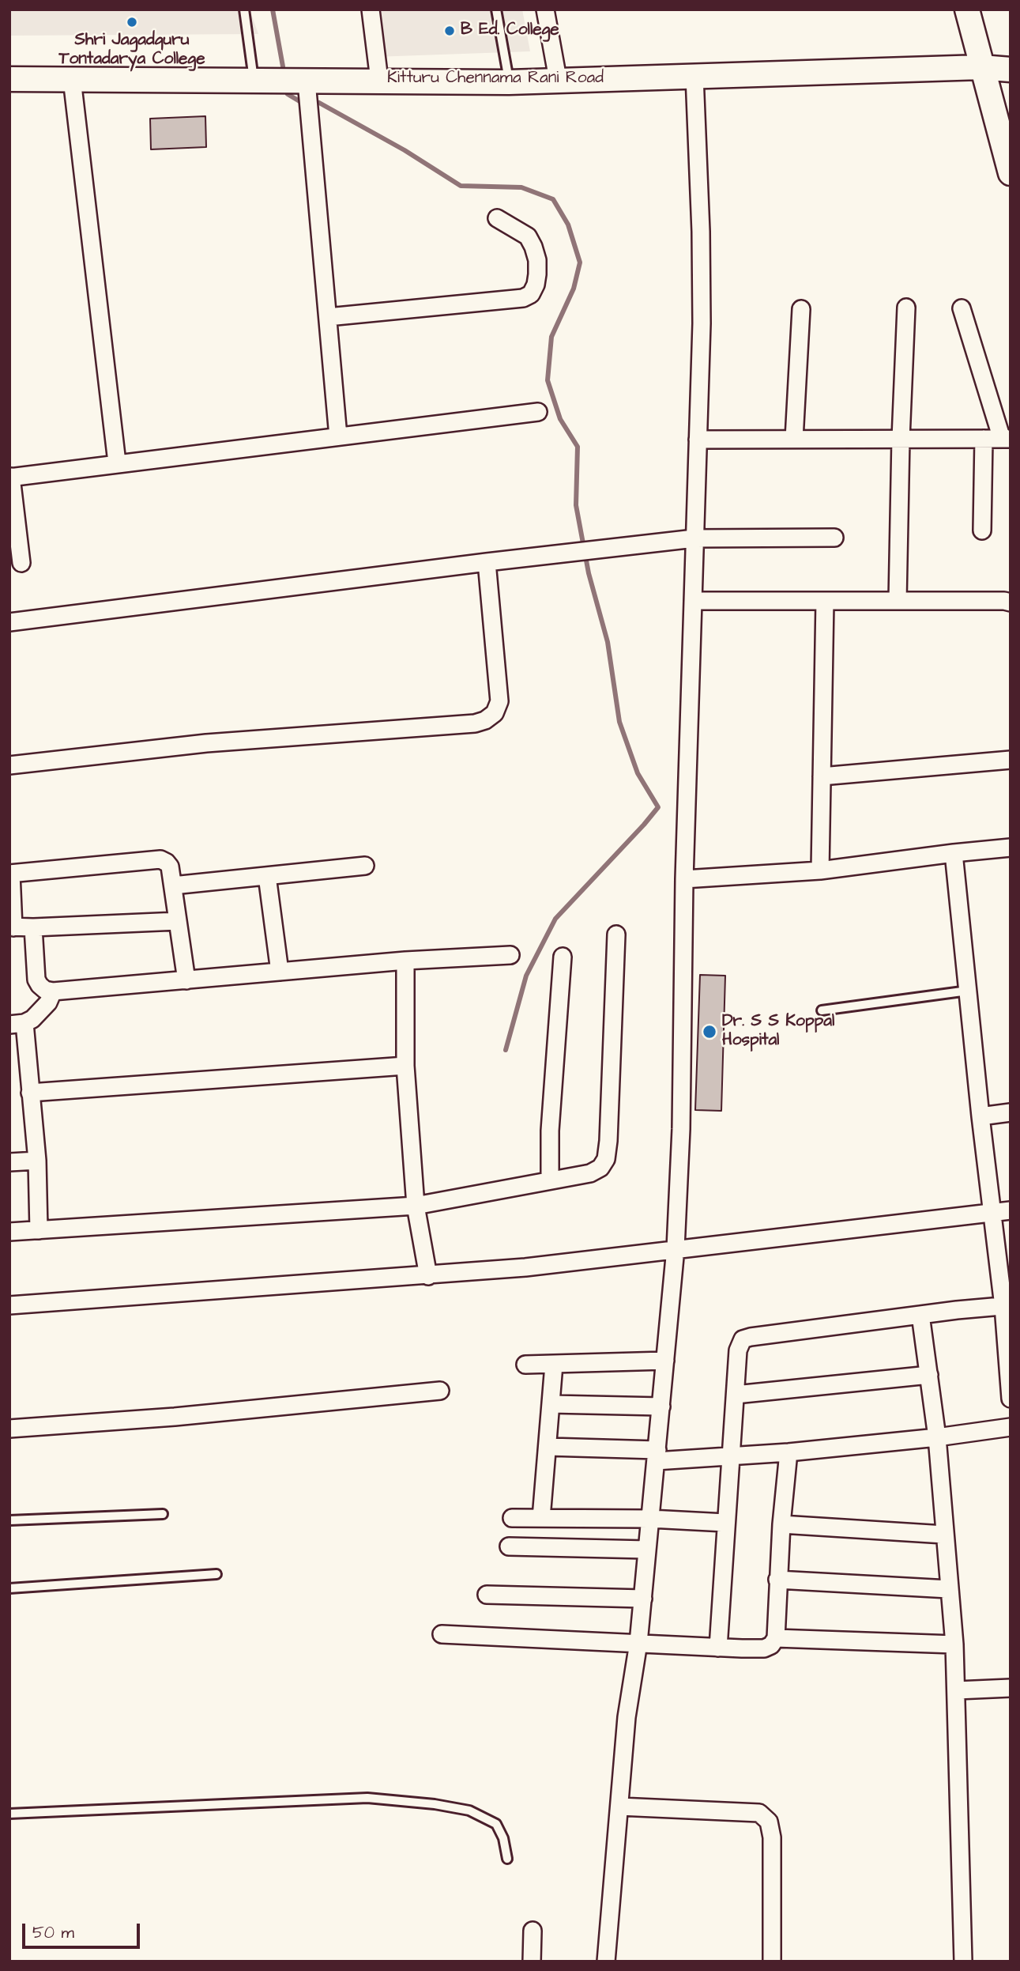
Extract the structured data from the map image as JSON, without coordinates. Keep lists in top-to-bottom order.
{
  "streets": {
    "street": ["Kitturu Chennama Rani Road"]
  },
  "places": ["Shri Jagadguru Tontadarya College", "B Ed. College", "Dr. S S Koppal Hospital"],
  "scale_bar": "50 m"
}
